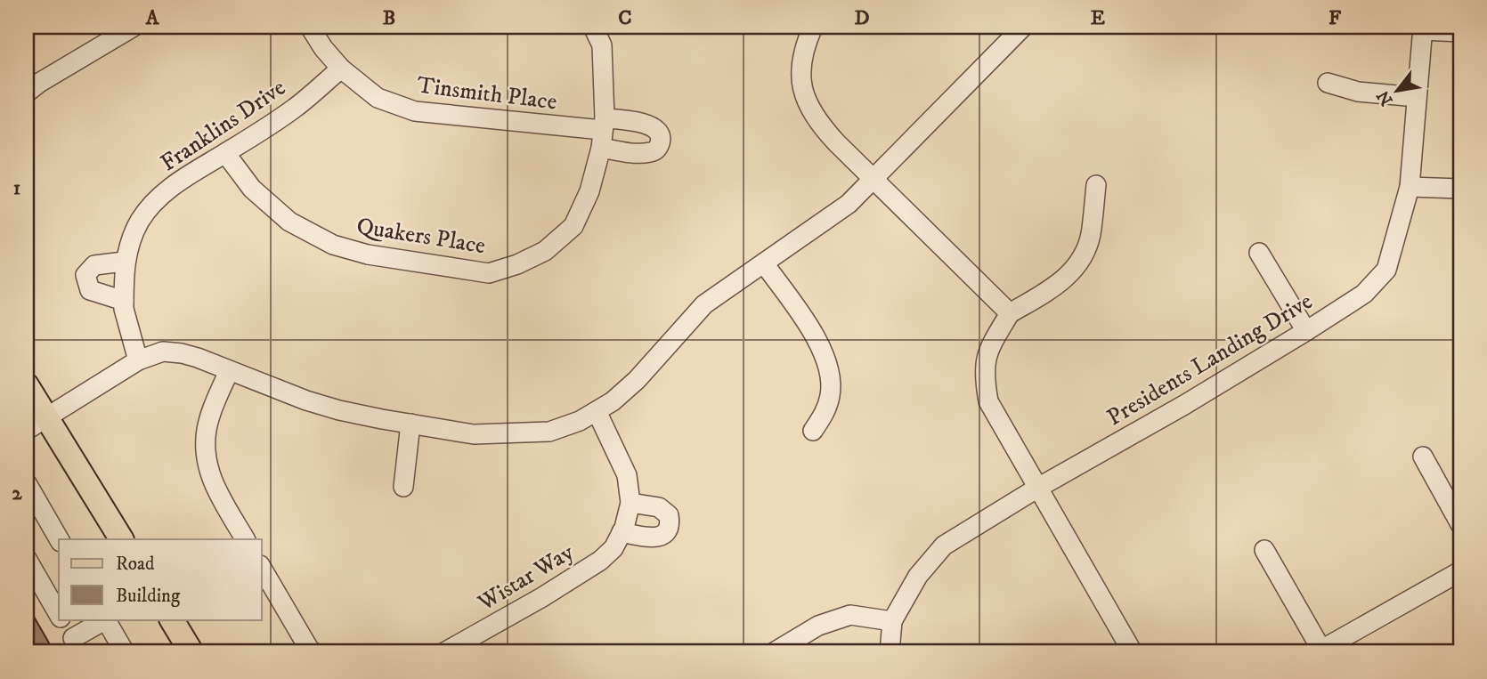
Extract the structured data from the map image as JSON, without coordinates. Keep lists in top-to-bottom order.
{
  "streets": {
    "street": [
      "Tinsmith Place",
      "Franklins Drive",
      "Quakers Place",
      "Presidents Landing Drive",
      "Wistar Way"
    ]
  },
  "crossings": [
    ["Tinsmith Place", "Franklins Drive"],
    ["Tinsmith Place", "Quakers Place"],
    ["Franklins Drive", "Quakers Place"]
  ],
  "legend": ["Road", "Building"],
  "north": "bottom left",
  "grid": {
    "columns": [
      "A",
      "B",
      "C",
      "D",
      "E",
      "F"
    ],
    "rows": ["1", "2"]
  }
}
